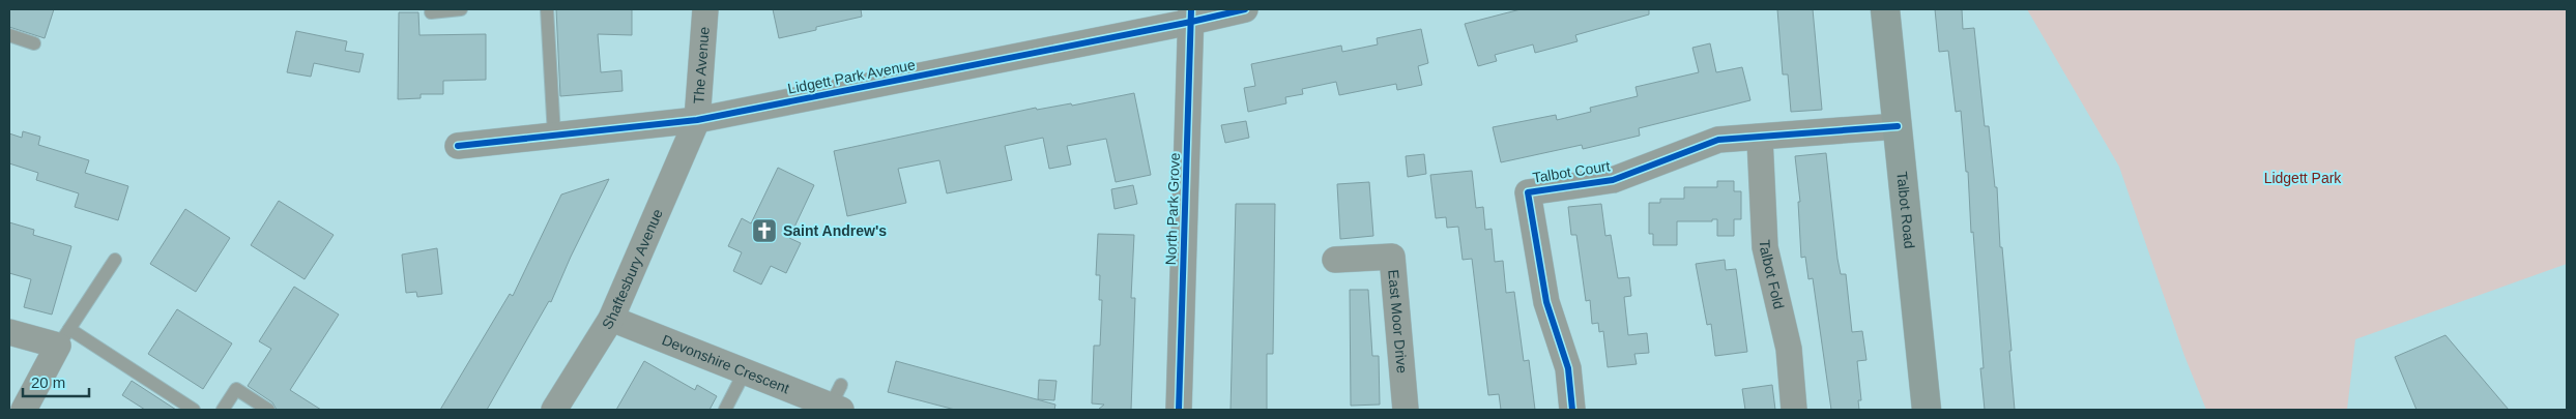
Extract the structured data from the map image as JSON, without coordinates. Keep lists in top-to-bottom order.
{
  "streets": {
    "street": [
      "The Avenue",
      "Lidgett Park Avenue",
      "Talbot Court",
      "North Park Grove",
      "Talbot Road",
      "Shaftesbury Avenue",
      "Talbot Fold",
      "East Moor Drive",
      "Devonshire Crescent"
    ]
  },
  "crossings": [
    ["The Avenue", "Lidgett Park Avenue"],
    ["The Avenue", "Shaftesbury Avenue"],
    ["Lidgett Park Avenue", "North Park Grove"],
    ["Lidgett Park Avenue", "Shaftesbury Avenue"],
    ["Talbot Court", "Talbot Road"],
    ["Talbot Court", "Talbot Fold"],
    ["Shaftesbury Avenue", "Devonshire Crescent"]
  ],
  "parks": ["Lidgett Park"],
  "places": {
    "church": ["Saint Andrew's"]
  },
  "scale_bar": "20 m"
}
